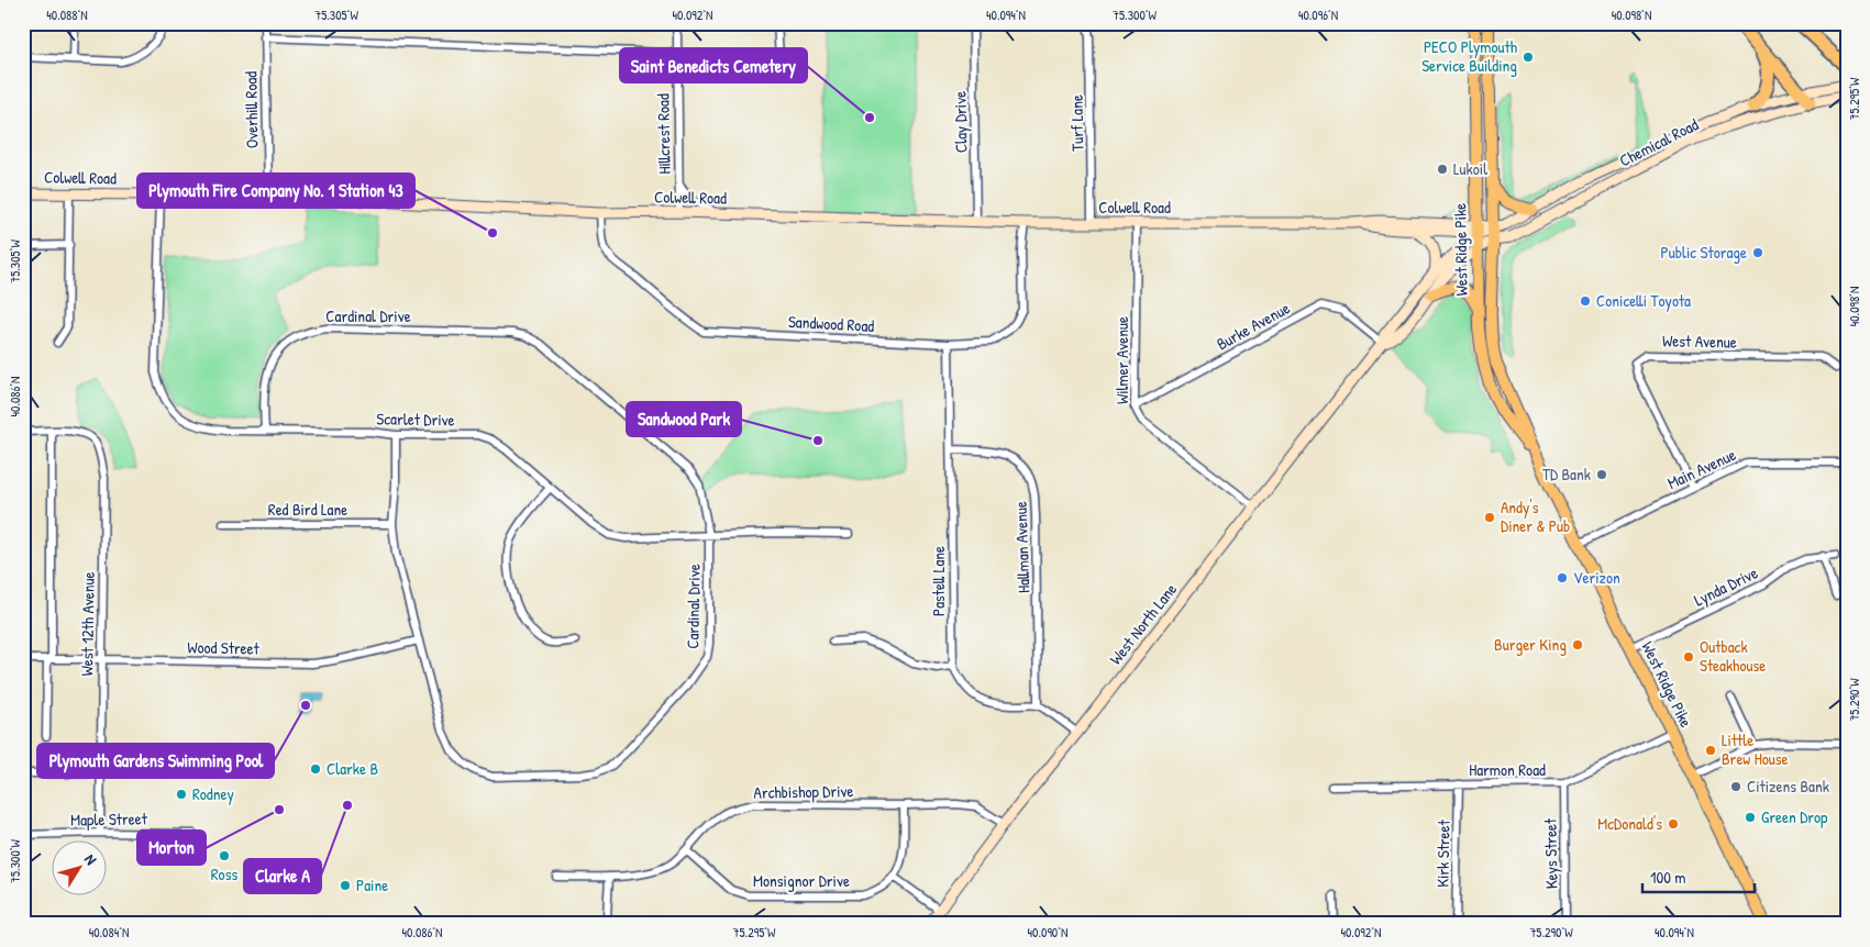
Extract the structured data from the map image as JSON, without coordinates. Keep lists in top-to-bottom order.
{
  "streets": {
    "main road": [
      "Chemical Road",
      "Colwell Road",
      "West Ridge Pike",
      "West North Lane"
    ],
    "street": [
      "Overhill Road",
      "Clay Drive",
      "Turf Lane",
      "Hillcrest Road",
      "Cardinal Drive",
      "Sandwood Road",
      "Burke Avenue",
      "West Avenue",
      "Wilmer Avenue",
      "Scarlet Drive",
      "Main Avenue",
      "Red Bird Lane",
      "Hallman Avenue",
      "Pastell Lane",
      "Lynda Drive",
      "West 12th Avenue",
      "Wood Street",
      "Harmon Road",
      "Archbishop Drive",
      "Maple Street",
      "Kirk Street",
      "Keys Street",
      "Monsignor Drive"
    ]
  },
  "crossings": [
    ["Overhill Road", "Colwell Road"],
    ["Clay Drive", "Colwell Road"],
    ["Turf Lane", "Colwell Road"],
    ["Hillcrest Road", "Colwell Road"],
    ["Chemical Road", "West Ridge Pike"],
    ["Chemical Road", "West North Lane"],
    ["Colwell Road", "West Ridge Pike"],
    ["Colwell Road", "Sandwood Road"],
    ["Colwell Road", "Wilmer Avenue"],
    ["Colwell Road", "Scarlet Drive"],
    ["Colwell Road", "West North Lane"],
    ["West Ridge Pike", "Main Avenue"],
    ["West Ridge Pike", "Lynda Drive"],
    ["West Ridge Pike", "West North Lane"],
    ["West Ridge Pike", "Harmon Road"],
    ["Cardinal Drive", "Scarlet Drive"],
    ["Cardinal Drive", "Red Bird Lane"],
    ["Cardinal Drive", "Wood Street"],
    ["Sandwood Road", "Pastell Lane"],
    ["Burke Avenue", "Wilmer Avenue"],
    ["Burke Avenue", "West North Lane"],
    ["West Avenue", "Main Avenue"],
    ["Wilmer Avenue", "West North Lane"],
    ["Hallman Avenue", "Pastell Lane"],
    ["West 12th Avenue", "Wood Street"],
    ["West 12th Avenue", "Maple Street"],
    ["West North Lane", "Archbishop Drive"],
    ["Harmon Road", "Kirk Street"],
    ["Harmon Road", "Keys Street"],
    ["Archbishop Drive", "Monsignor Drive"]
  ],
  "places": [
    "PECO Plymouth Service Building",
    "Saint Benedicts Cemetery",
    "Lukoil",
    "Plymouth Fire Company No. 1 Station 43",
    "Public Storage",
    "Conicelli Toyota",
    "Sandwood Park",
    "TD Bank",
    "Andy's Diner & Pub",
    "Verizon",
    "Burger King",
    "Outback Steakhouse",
    "Plymouth Gardens Swimming Pool",
    "Little Brew House",
    "Clarke B",
    "Citizens Bank",
    "Rodney",
    "Clarke A",
    "Morton",
    "Green Drop",
    "McDonald's",
    "Ross",
    "Paine"
  ],
  "scale_bar": "100 m",
  "north": "top right",
  "coordinates": [
    "40.088°N",
    "75.305°W",
    "40.092°N",
    "40.094°N",
    "75.300°W",
    "40.096°N",
    "40.098°N",
    "75.295°W",
    "40.086°N",
    "75.290°W",
    "40.084°N",
    "40.090°N"
  ]
}
